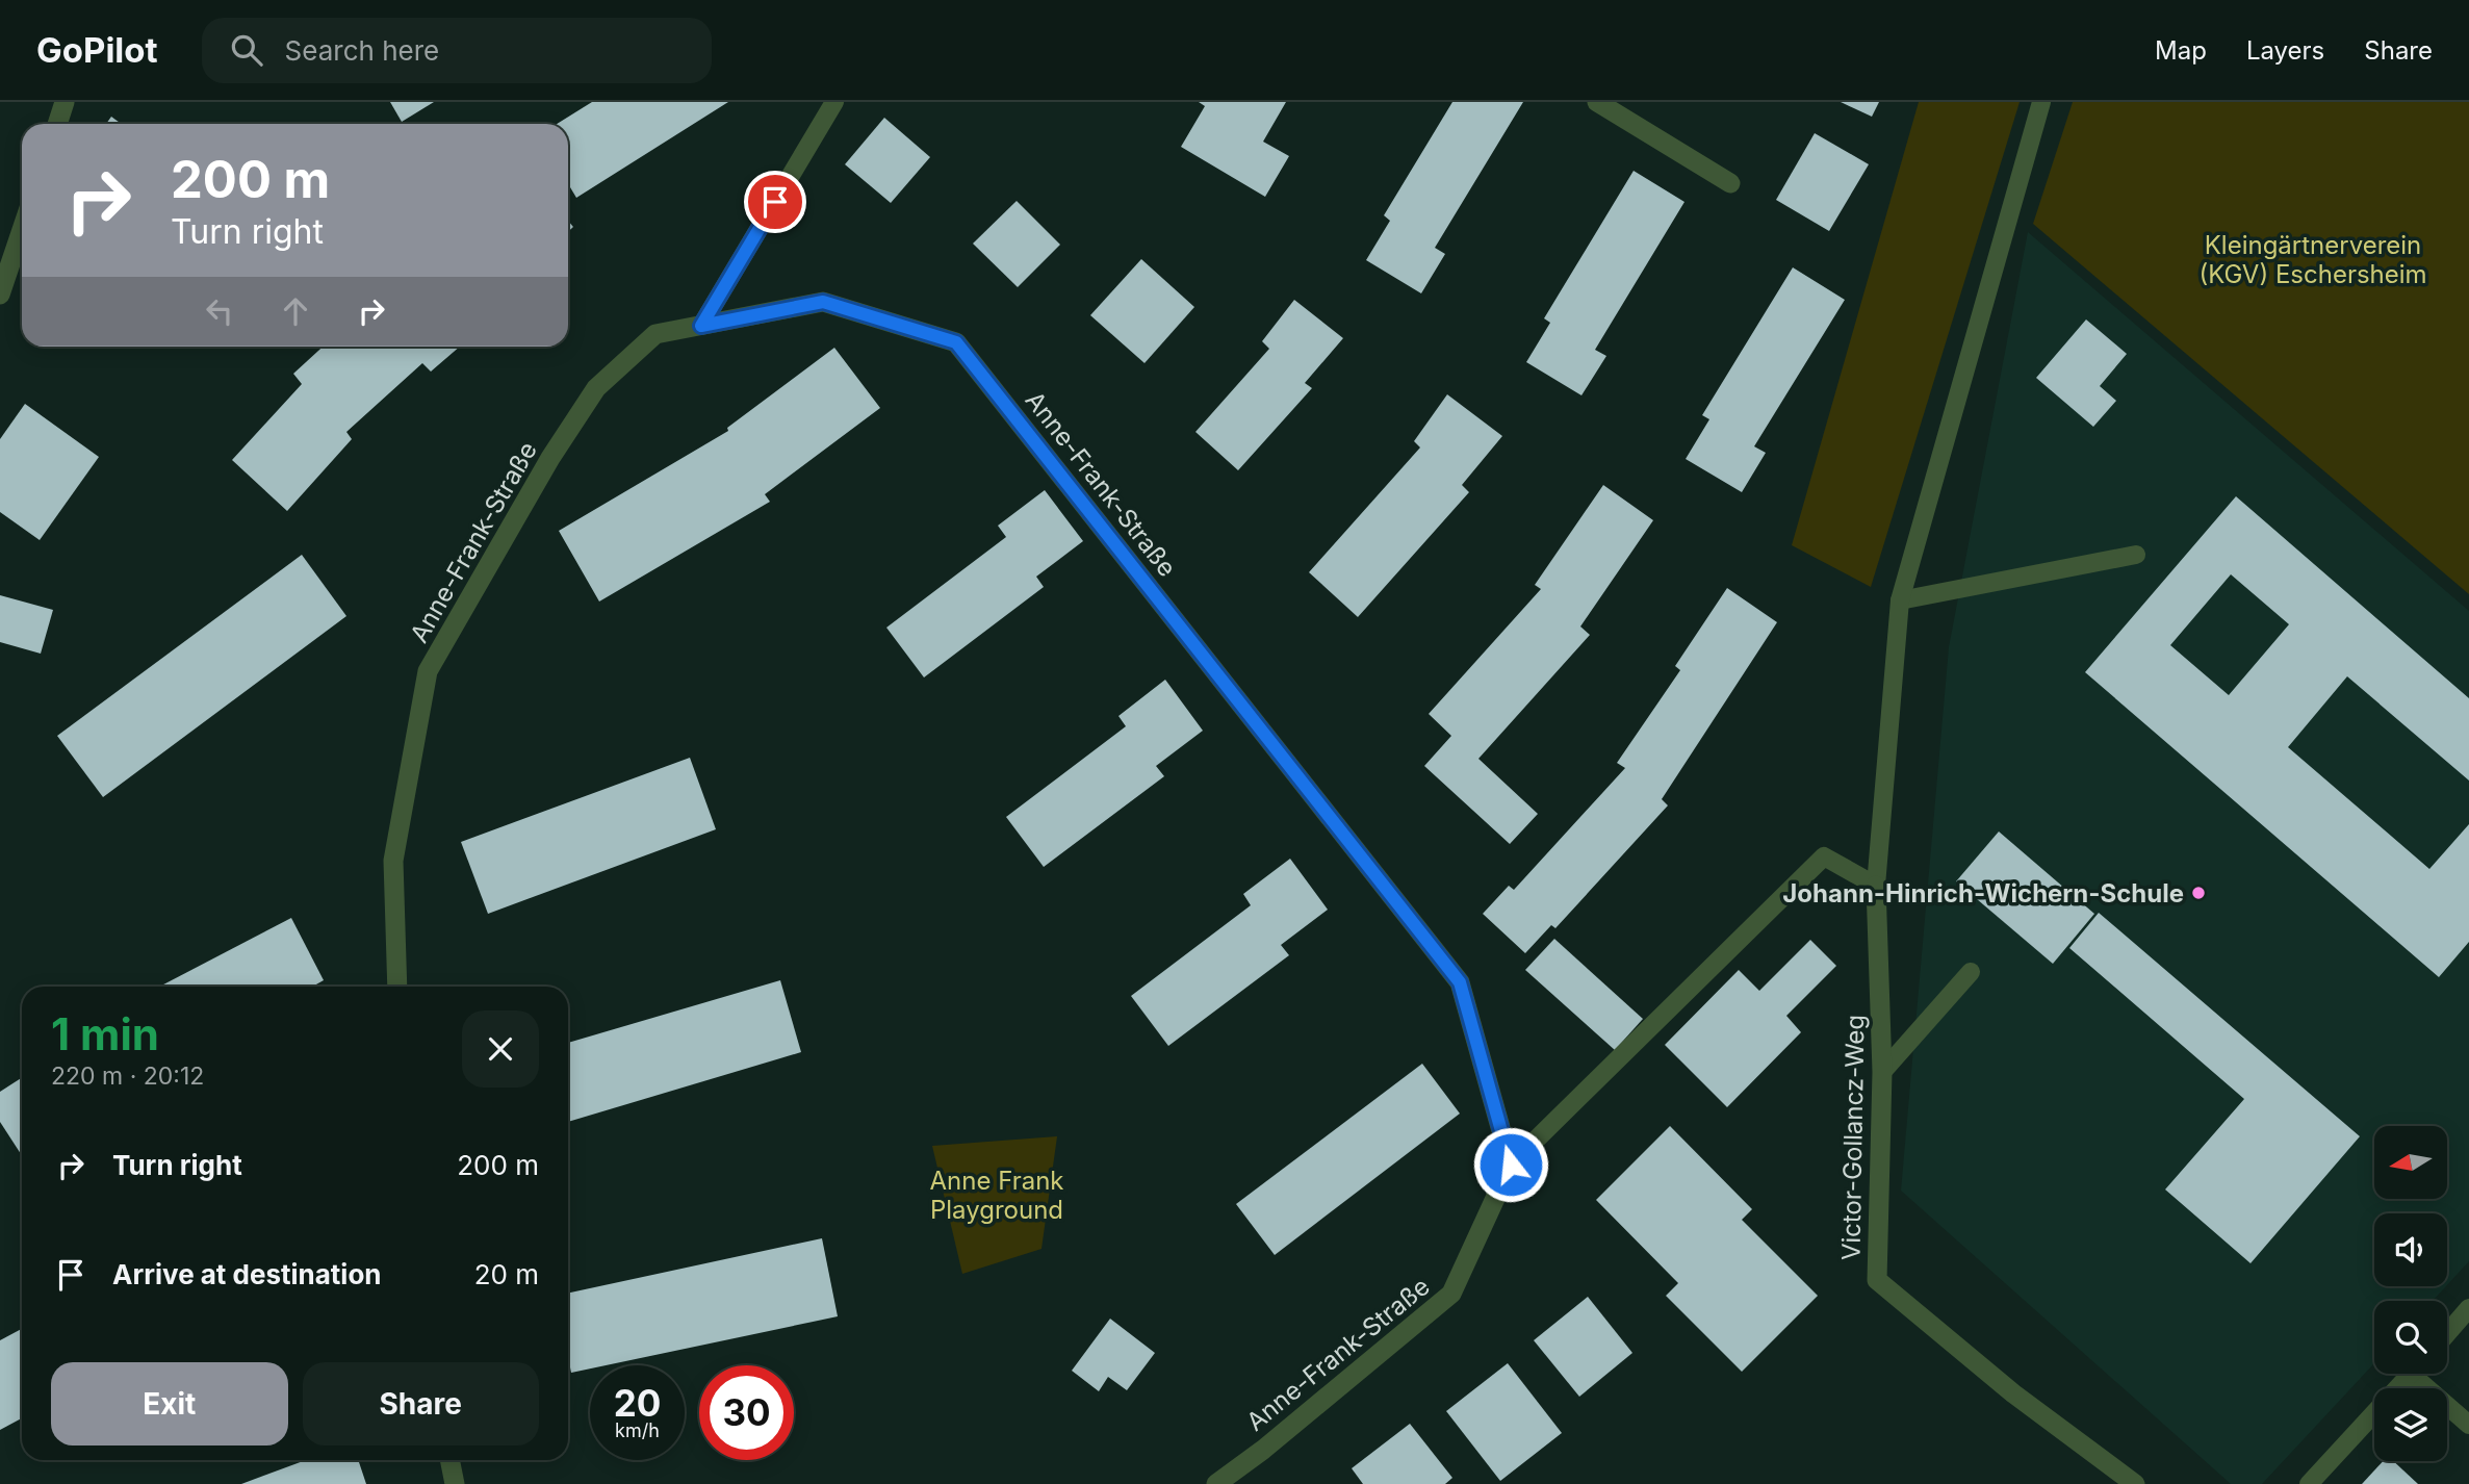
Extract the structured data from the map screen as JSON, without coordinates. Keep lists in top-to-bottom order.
{
  "streets": {
    "street": ["Anne-Frank-Straße", "Victor-Gollancz-Weg"]
  },
  "parks": ["Kleingärtnerverein (KGV) Eschersheim", "Anne Frank Playground"],
  "places": ["Johann-Hinrich-Wichern-Schule"],
  "north": "left",
  "page": {
    "header": "GoPilot",
    "search": "Search here",
    "nav": ["Map", "Layers", "Share"],
    "turn": ["200 m", "Turn right"],
    "heading": ["1 min", "220 m · 20:12"],
    "list": [
      {
        "name": "Turn right",
        "value": "200 m"
      },
      {
        "name": "Arrive at destination",
        "value": "20 m"
      }
    ],
    "buttons": ["Exit", "Share"],
    "speed": "20 km/h",
    "limit": "30"
  }
}
